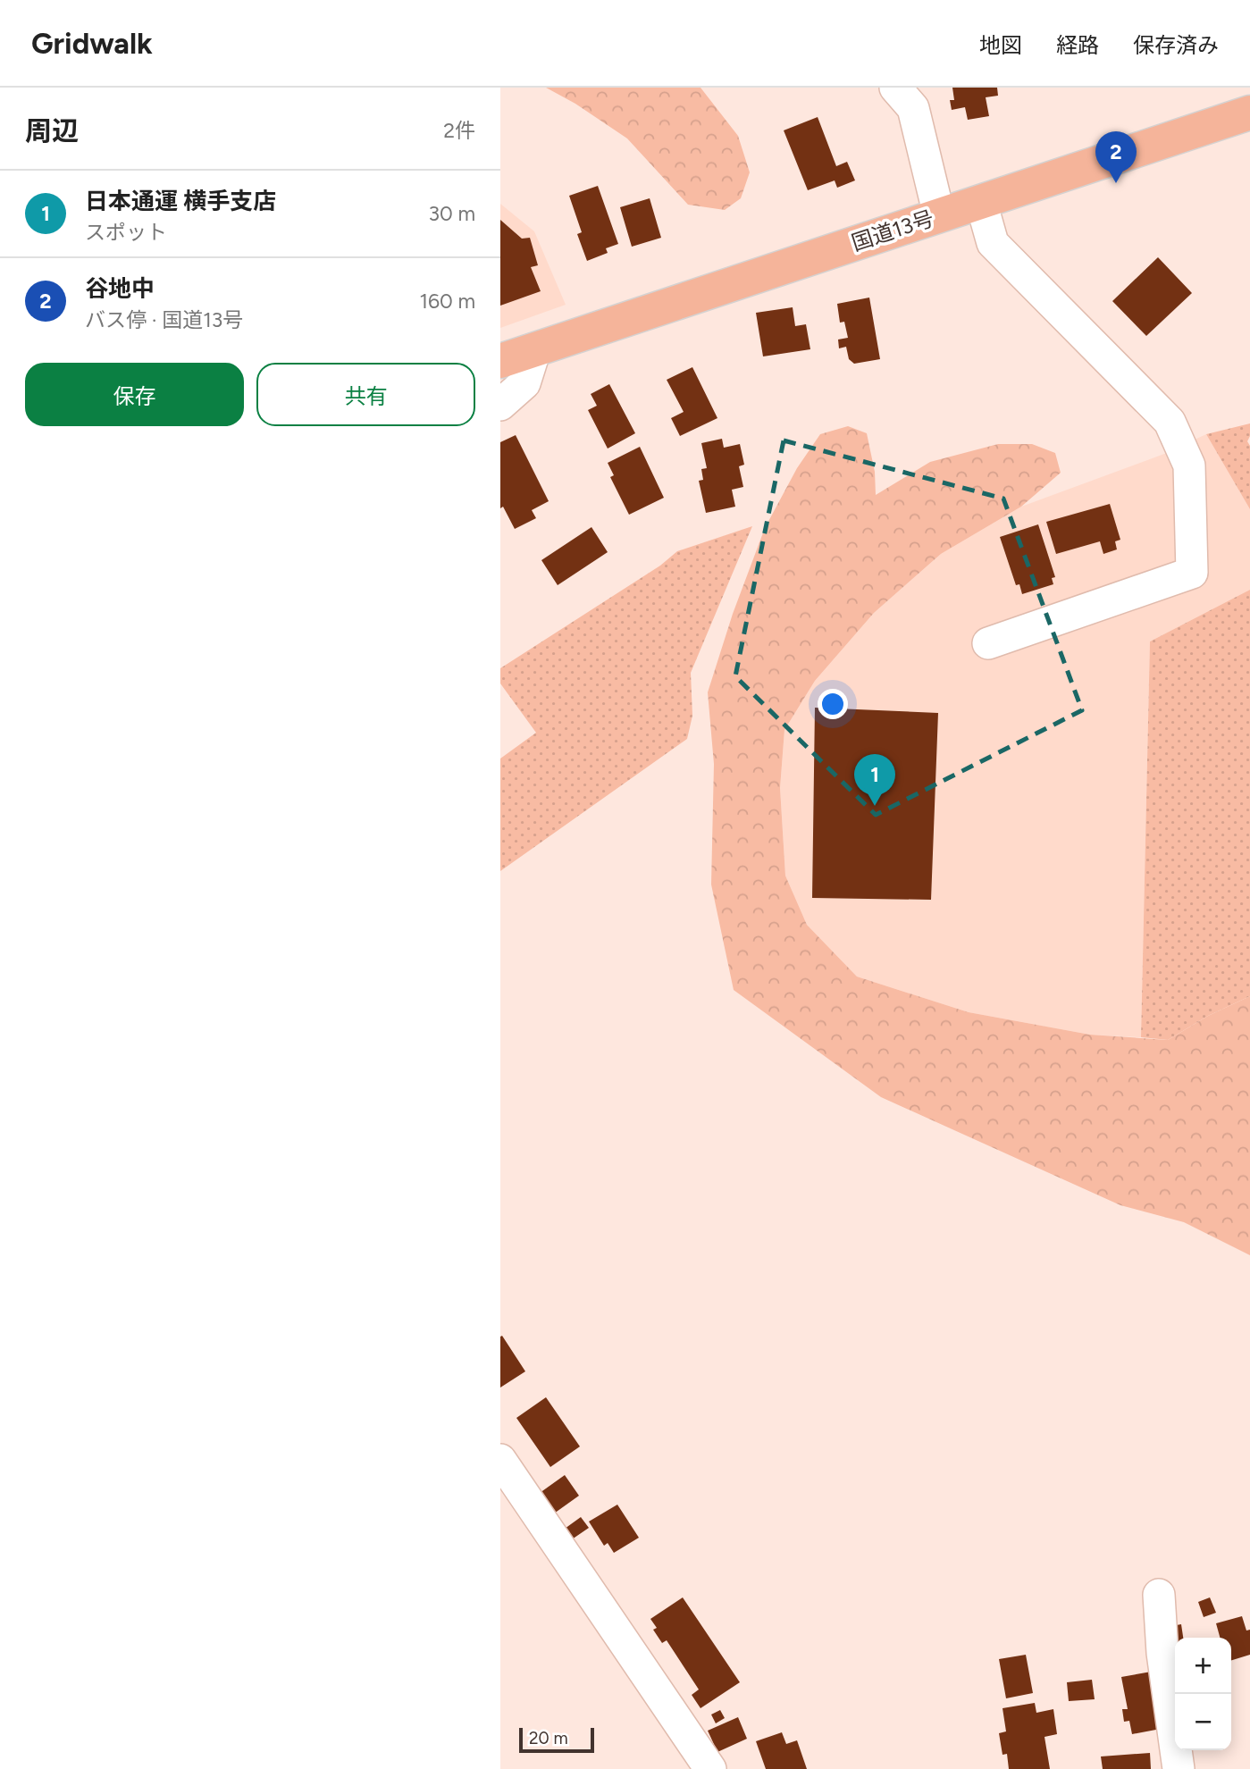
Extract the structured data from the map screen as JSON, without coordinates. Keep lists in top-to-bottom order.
{
  "streets": {
    "highway": ["国道13号"]
  },
  "scale_bar": "20 m",
  "page": {
    "header": "Gridwalk",
    "nav": ["地図", "経路", "保存済み"],
    "heading": ["周辺", "2件"],
    "pins": ["2", "1"],
    "list": [
      {
        "mark": "1",
        "name": "日本通運 横手支店",
        "note": "スポット",
        "value": "30 m"
      },
      {
        "mark": "2",
        "name": "谷地中",
        "note": "バス停 · 国道13号",
        "value": "160 m"
      }
    ],
    "buttons": ["保存", "共有"],
    "map_buttons": ["+", "−"],
    "scale": "20 m"
  }
}
